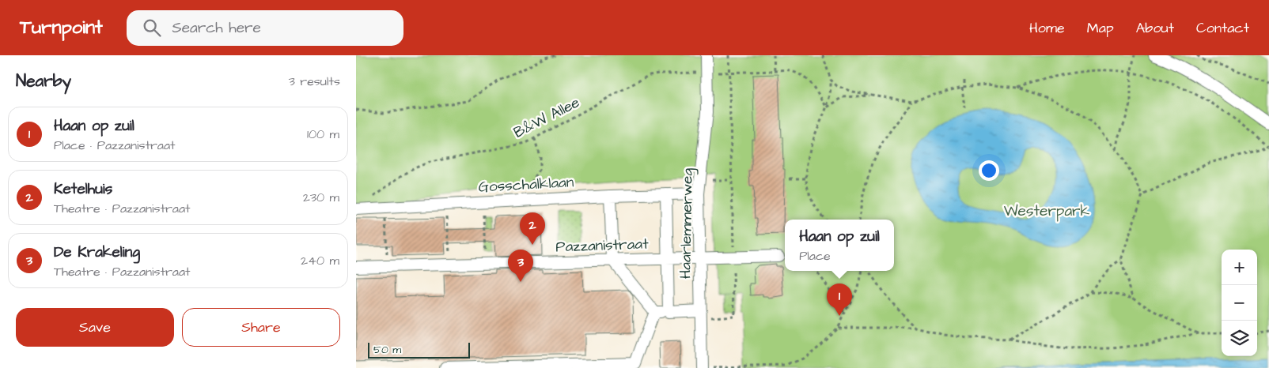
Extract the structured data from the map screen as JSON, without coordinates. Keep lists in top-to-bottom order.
{
  "streets": {
    "street": ["Gosschalklaan", "Haarlemmerweg", "Pazzanistraat"],
    "path": ["B&W Allee"]
  },
  "crossings": [
    ["B&W Allee", "Gosschalklaan"],
    ["B&W Allee", "Haarlemmerweg"],
    ["Gosschalklaan", "Haarlemmerweg"],
    ["Haarlemmerweg", "Pazzanistraat"]
  ],
  "parks": ["Westerpark"],
  "scale_bar": "50 m",
  "page": {
    "header": "Turnpoint",
    "search": "Search here",
    "nav": [
      "Home",
      "Map",
      "About",
      "Contact"
    ],
    "heading": ["Nearby", "3 results"],
    "list": [
      {
        "mark": "1",
        "name": "Haan op zuil",
        "note": "Place · Pazzanistraat",
        "value": "100 m"
      },
      {
        "mark": "2",
        "name": "Ketelhuis",
        "note": "Theatre · Pazzanistraat",
        "value": "230 m"
      },
      {
        "mark": "3",
        "name": "De Krakeling",
        "note": "Theatre · Pazzanistraat",
        "value": "240 m"
      }
    ],
    "pins": ["2", "3", "1"],
    "popup": ["Haan op zuil", "Place"],
    "map_buttons": ["+", "−"],
    "buttons": ["Save", "Share"],
    "scale": "50 m"
  }
}
